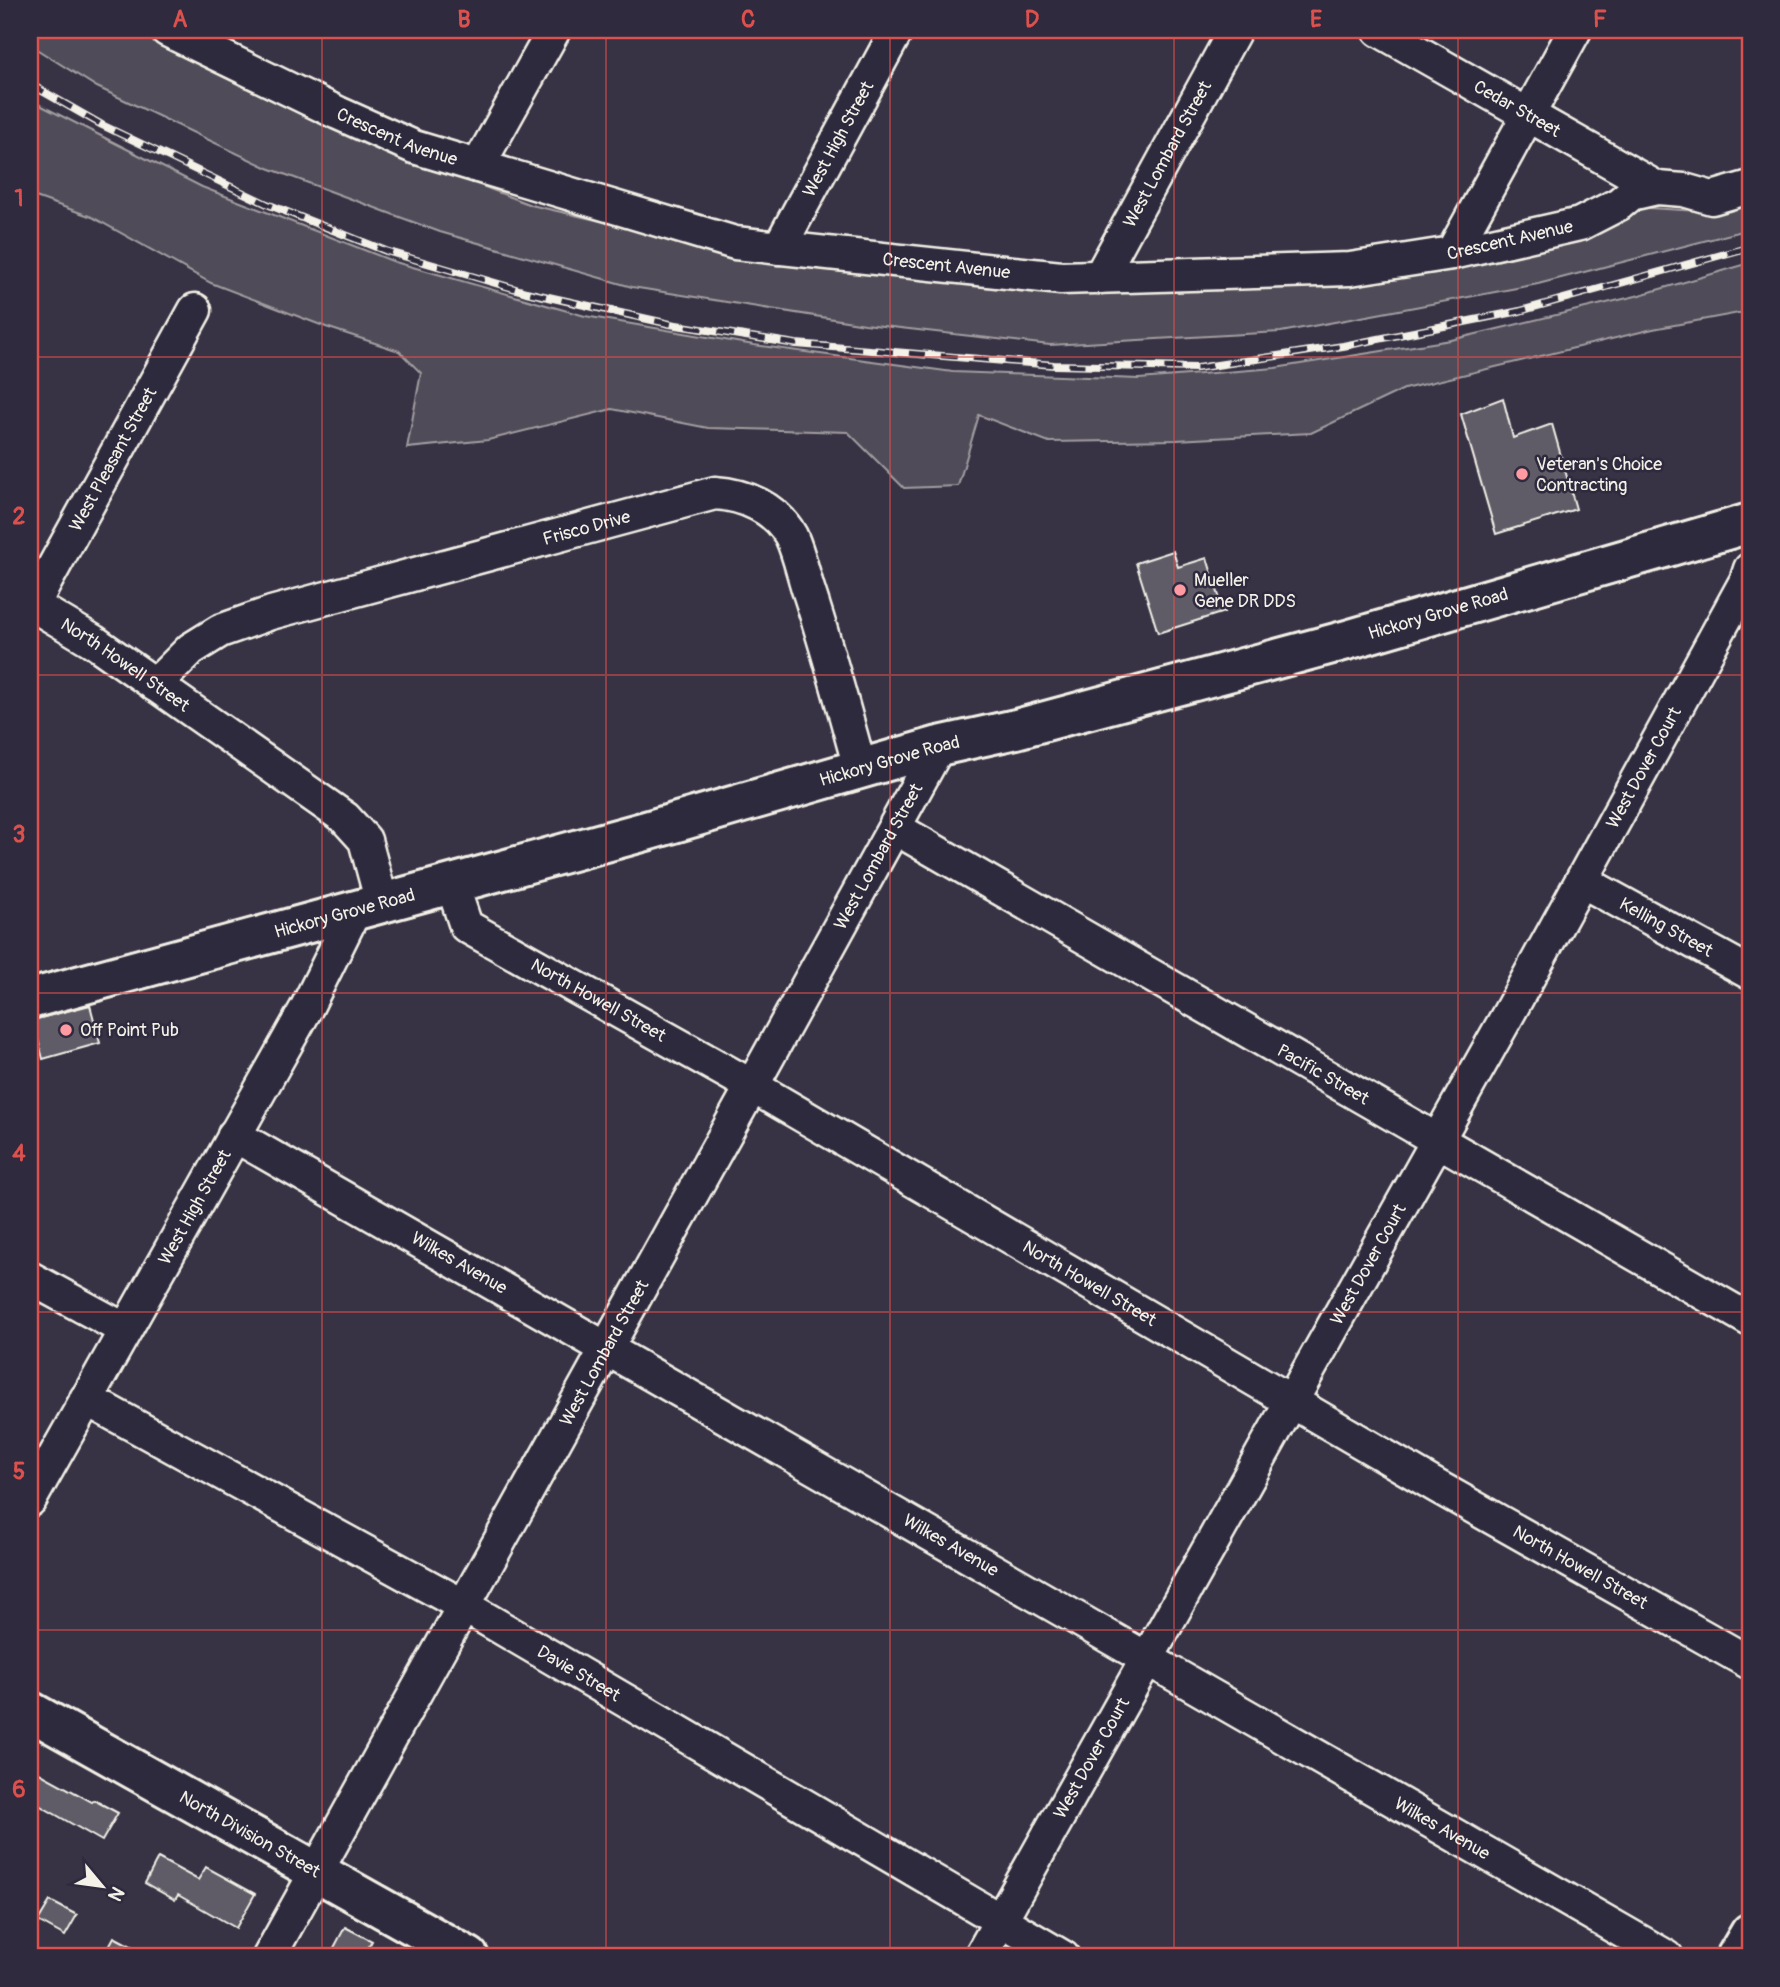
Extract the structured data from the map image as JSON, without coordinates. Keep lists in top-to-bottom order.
{
  "streets": {
    "main road": ["Hickory Grove Road", "North Division Street"],
    "street": [
      "Cedar Street",
      "Crescent Avenue",
      "West High Street",
      "West Lombard Street",
      "West Pleasant Street",
      "Frisco Drive",
      "North Howell Street",
      "West Dover Court",
      "Kelling Street",
      "Pacific Street",
      "Wilkes Avenue",
      "Davie Street"
    ]
  },
  "crossings": [
    ["Cedar Street", "Crescent Avenue"],
    ["Crescent Avenue", "West High Street"],
    ["Crescent Avenue", "West Lombard Street"],
    ["West High Street", "Hickory Grove Road"],
    ["West High Street", "North Howell Street"],
    ["West High Street", "Wilkes Avenue"],
    ["West High Street", "Davie Street"],
    ["West Lombard Street", "Hickory Grove Road"],
    ["West Lombard Street", "North Howell Street"],
    ["West Lombard Street", "Pacific Street"],
    ["West Lombard Street", "Wilkes Avenue"],
    ["West Lombard Street", "Davie Street"],
    ["West Lombard Street", "North Division Street"],
    ["West Pleasant Street", "North Howell Street"],
    ["Frisco Drive", "Hickory Grove Road"],
    ["Frisco Drive", "North Howell Street"],
    ["Hickory Grove Road", "North Howell Street"],
    ["North Howell Street", "West Dover Court"],
    ["West Dover Court", "Kelling Street"],
    ["West Dover Court", "Pacific Street"],
    ["West Dover Court", "Wilkes Avenue"],
    ["West Dover Court", "Davie Street"]
  ],
  "places": ["Veteran's Choice Contracting", "Mueller Gene DR DDS", "Off Point Pub"],
  "north": "bottom right",
  "grid": {
    "columns": [
      "A",
      "B",
      "C",
      "D",
      "E",
      "F"
    ],
    "rows": [
      "1",
      "2",
      "3",
      "4",
      "5",
      "6"
    ]
  }
}
